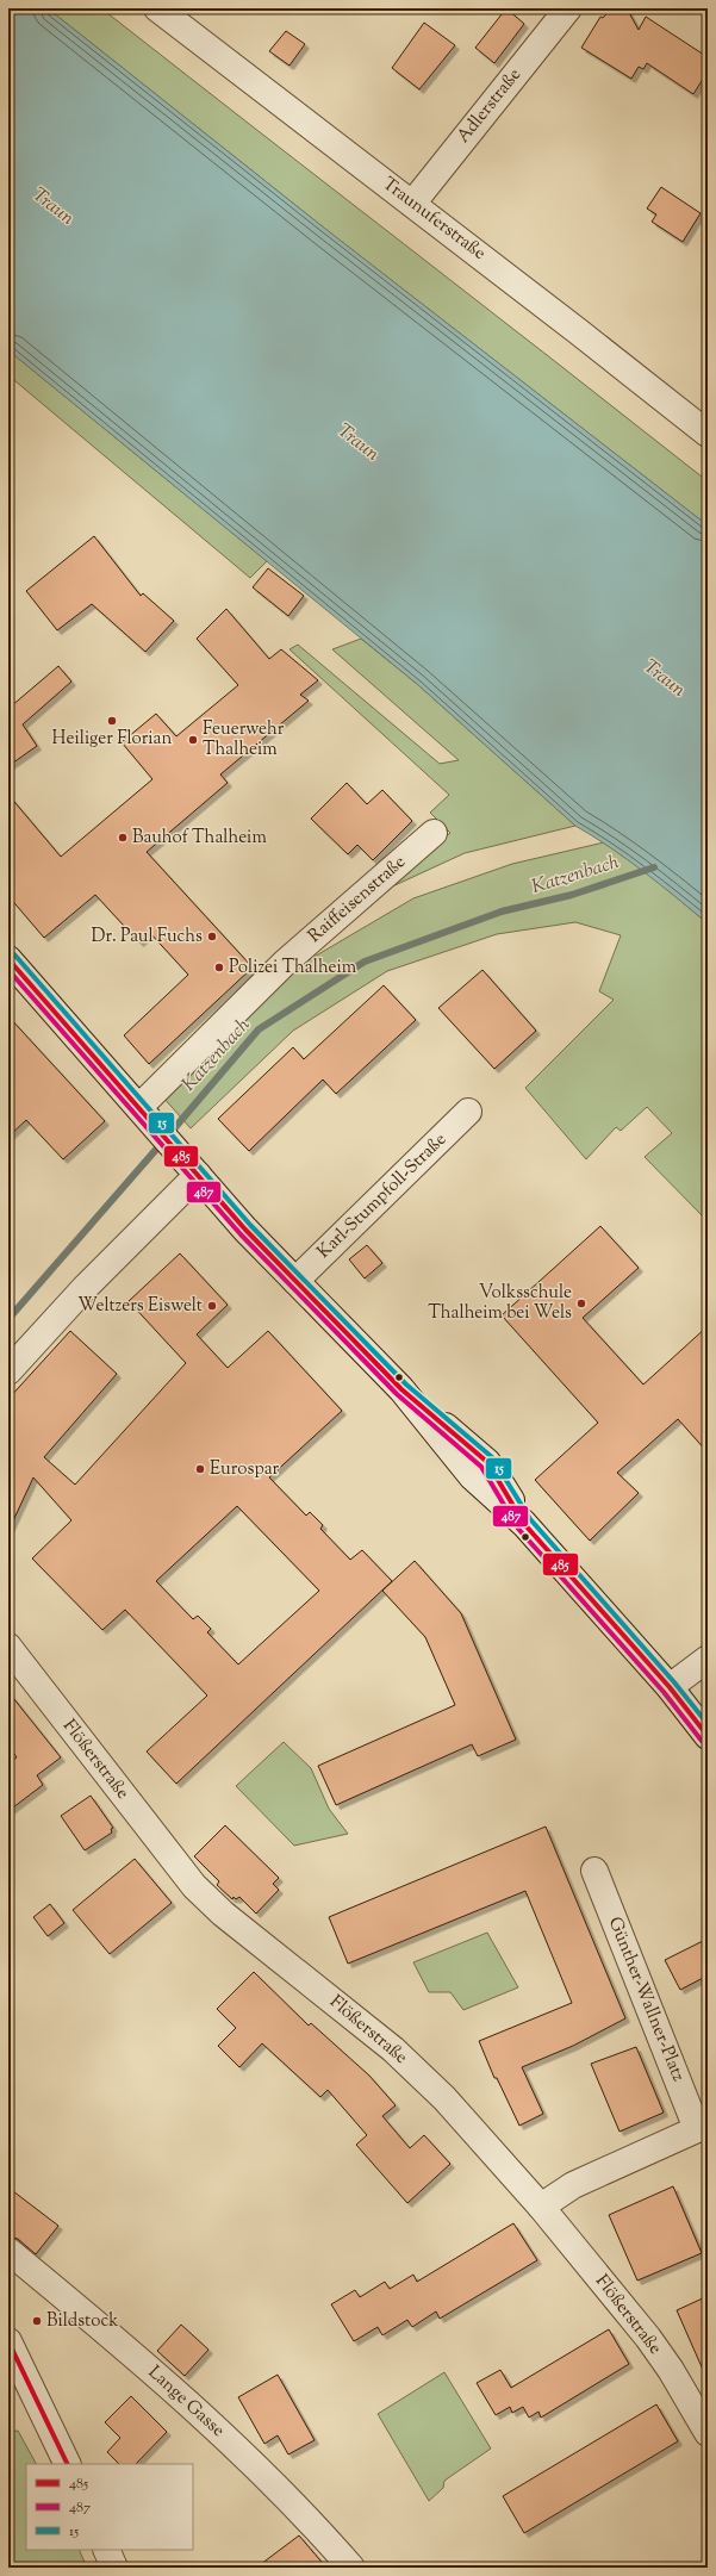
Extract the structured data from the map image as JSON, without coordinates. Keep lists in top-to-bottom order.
{
  "streets": {
    "street": [
      "Adlerstraße",
      "Traunuferstraße",
      "Raiffeisenstraße",
      "Karl-Stumpfoll-Straße",
      "Flößerstraße",
      "Günther-Wallner-Platz",
      "Lange Gasse"
    ]
  },
  "crossings": [
    ["Adlerstraße", "Traunuferstraße"]
  ],
  "water": ["Traun", "Katzenbach"],
  "places": [
    "Heiliger Florian",
    "Feuerwehr Thalheim",
    "Bauhof Thalheim",
    "Dr. Paul Fuchs",
    "Polizei Thalheim",
    "Volksschule Thalheim bei Wels",
    "Weltzers Eiswelt",
    "Eurospar",
    "Bildstock"
  ],
  "lines": ["transit line 15", "transit line 485", "transit line 487"],
  "legend": ["485", "487", "15"]
}
